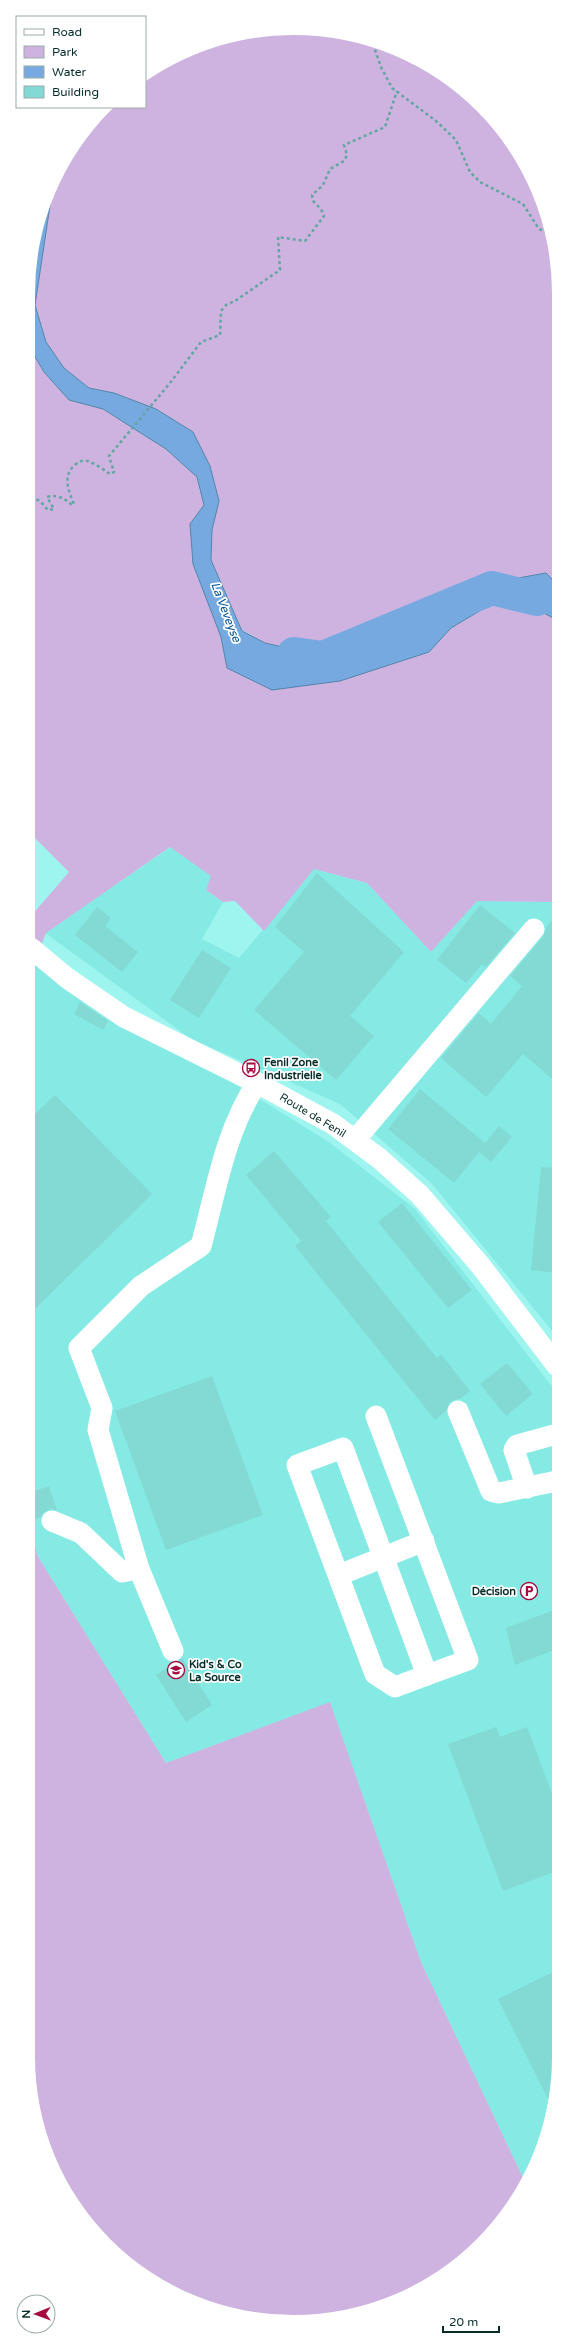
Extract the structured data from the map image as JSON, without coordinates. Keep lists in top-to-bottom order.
{
  "streets": {
    "street": ["Route de Fenil"]
  },
  "water": ["La Veveyse"],
  "places": {
    "bus stop": ["Fenil Zone Industrielle"],
    "parking": ["Décision"],
    "school or university": ["Kid's & Co La Source"]
  },
  "legend": [
    "Road",
    "Park",
    "Water",
    "Building"
  ],
  "scale_bar": "20 m",
  "north": "left"
}
